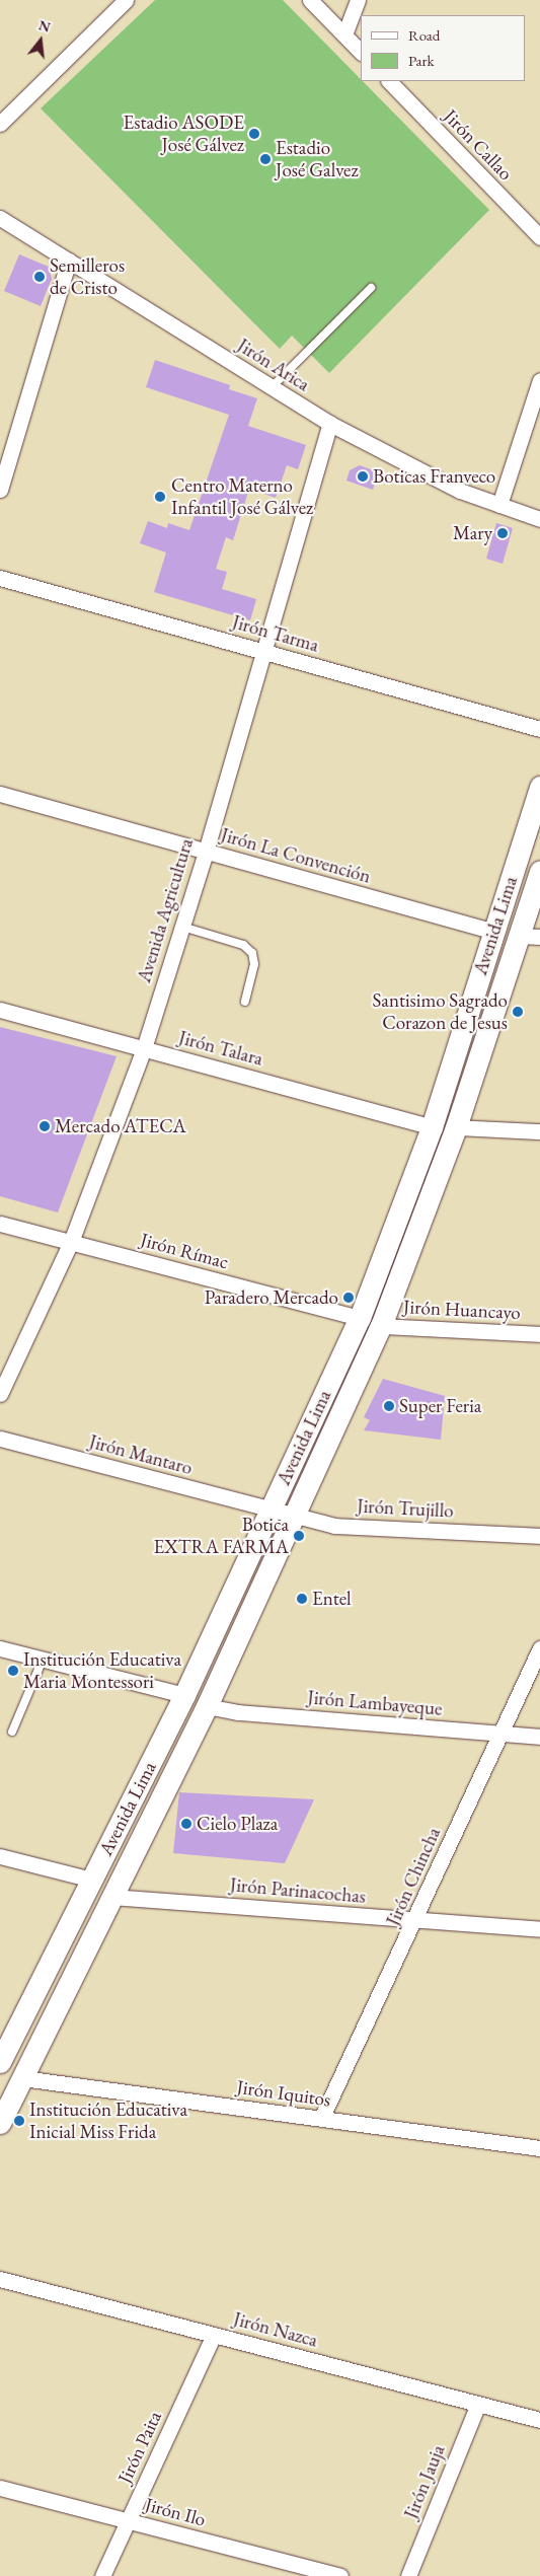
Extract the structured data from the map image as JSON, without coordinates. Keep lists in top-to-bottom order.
{
  "streets": {
    "main road": ["Avenida Lima"],
    "street": [
      "Jirón Callao",
      "Jirón Arica",
      "Jirón Tarma",
      "Jirón La Convención",
      "Avenida Agricultura",
      "Jirón Talara",
      "Jirón Rímac",
      "Jirón Huancayo",
      "Jirón Mantaro",
      "Jirón Trujillo",
      "Jirón Lambayeque",
      "Jirón Chincha",
      "Jirón Parinacochas",
      "Jirón Iquitos",
      "Jirón Nazca",
      "Jirón Paita",
      "Jirón Jauja",
      "Jirón Ilo"
    ]
  },
  "crossings": [
    ["Jirón Arica", "Avenida Agricultura"],
    ["Jirón Tarma", "Avenida Agricultura"],
    ["Jirón La Convención", "Avenida Agricultura"],
    ["Jirón La Convención", "Avenida Lima"],
    ["Avenida Agricultura", "Jirón Talara"],
    ["Avenida Agricultura", "Jirón Rímac"],
    ["Avenida Lima", "Jirón Talara"],
    ["Avenida Lima", "Jirón Rímac"],
    ["Avenida Lima", "Jirón Huancayo"],
    ["Avenida Lima", "Jirón Mantaro"],
    ["Avenida Lima", "Jirón Trujillo"],
    ["Avenida Lima", "Jirón Lambayeque"],
    ["Avenida Lima", "Jirón Parinacochas"],
    ["Avenida Lima", "Jirón Iquitos"],
    ["Jirón Mantaro", "Jirón Trujillo"],
    ["Jirón Lambayeque", "Jirón Chincha"],
    ["Jirón Chincha", "Jirón Parinacochas"],
    ["Jirón Chincha", "Jirón Iquitos"],
    ["Jirón Nazca", "Jirón Paita"],
    ["Jirón Nazca", "Jirón Jauja"],
    ["Jirón Paita", "Jirón Ilo"]
  ],
  "places": [
    "Estadio ASODE José Gálvez",
    "Estadio José Galvez",
    "Semilleros de Cristo",
    "Boticas Franveco",
    "Centro Materno Infantil José Gálvez",
    "Mary",
    "Santisimo Sagrado Corazon de Jesus",
    "Mercado ATECA",
    "Paradero Mercado",
    "Super Feria",
    "Botica EXTRA FARMA",
    "Entel",
    "Institución Educativa Maria Montessori",
    "Cielo Plaza",
    "Institución Educativa Inicial Miss Frida"
  ],
  "legend": ["Road", "Park"],
  "north": "top"
}
